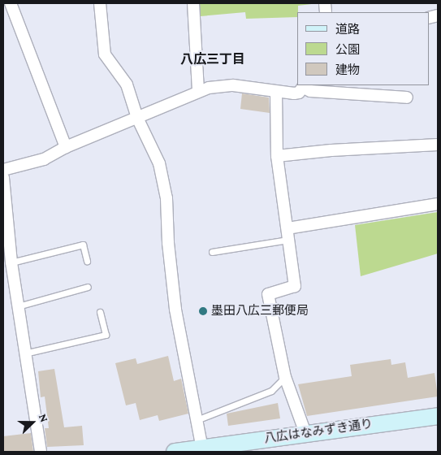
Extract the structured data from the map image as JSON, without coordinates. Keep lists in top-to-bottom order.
{
  "streets": {
    "street": ["八広はなみずき通り"]
  },
  "districts": ["八広三丁目"],
  "places": ["墨田八広三郵便局"],
  "legend": ["道路", "公園", "建物"],
  "north": "right"
}
